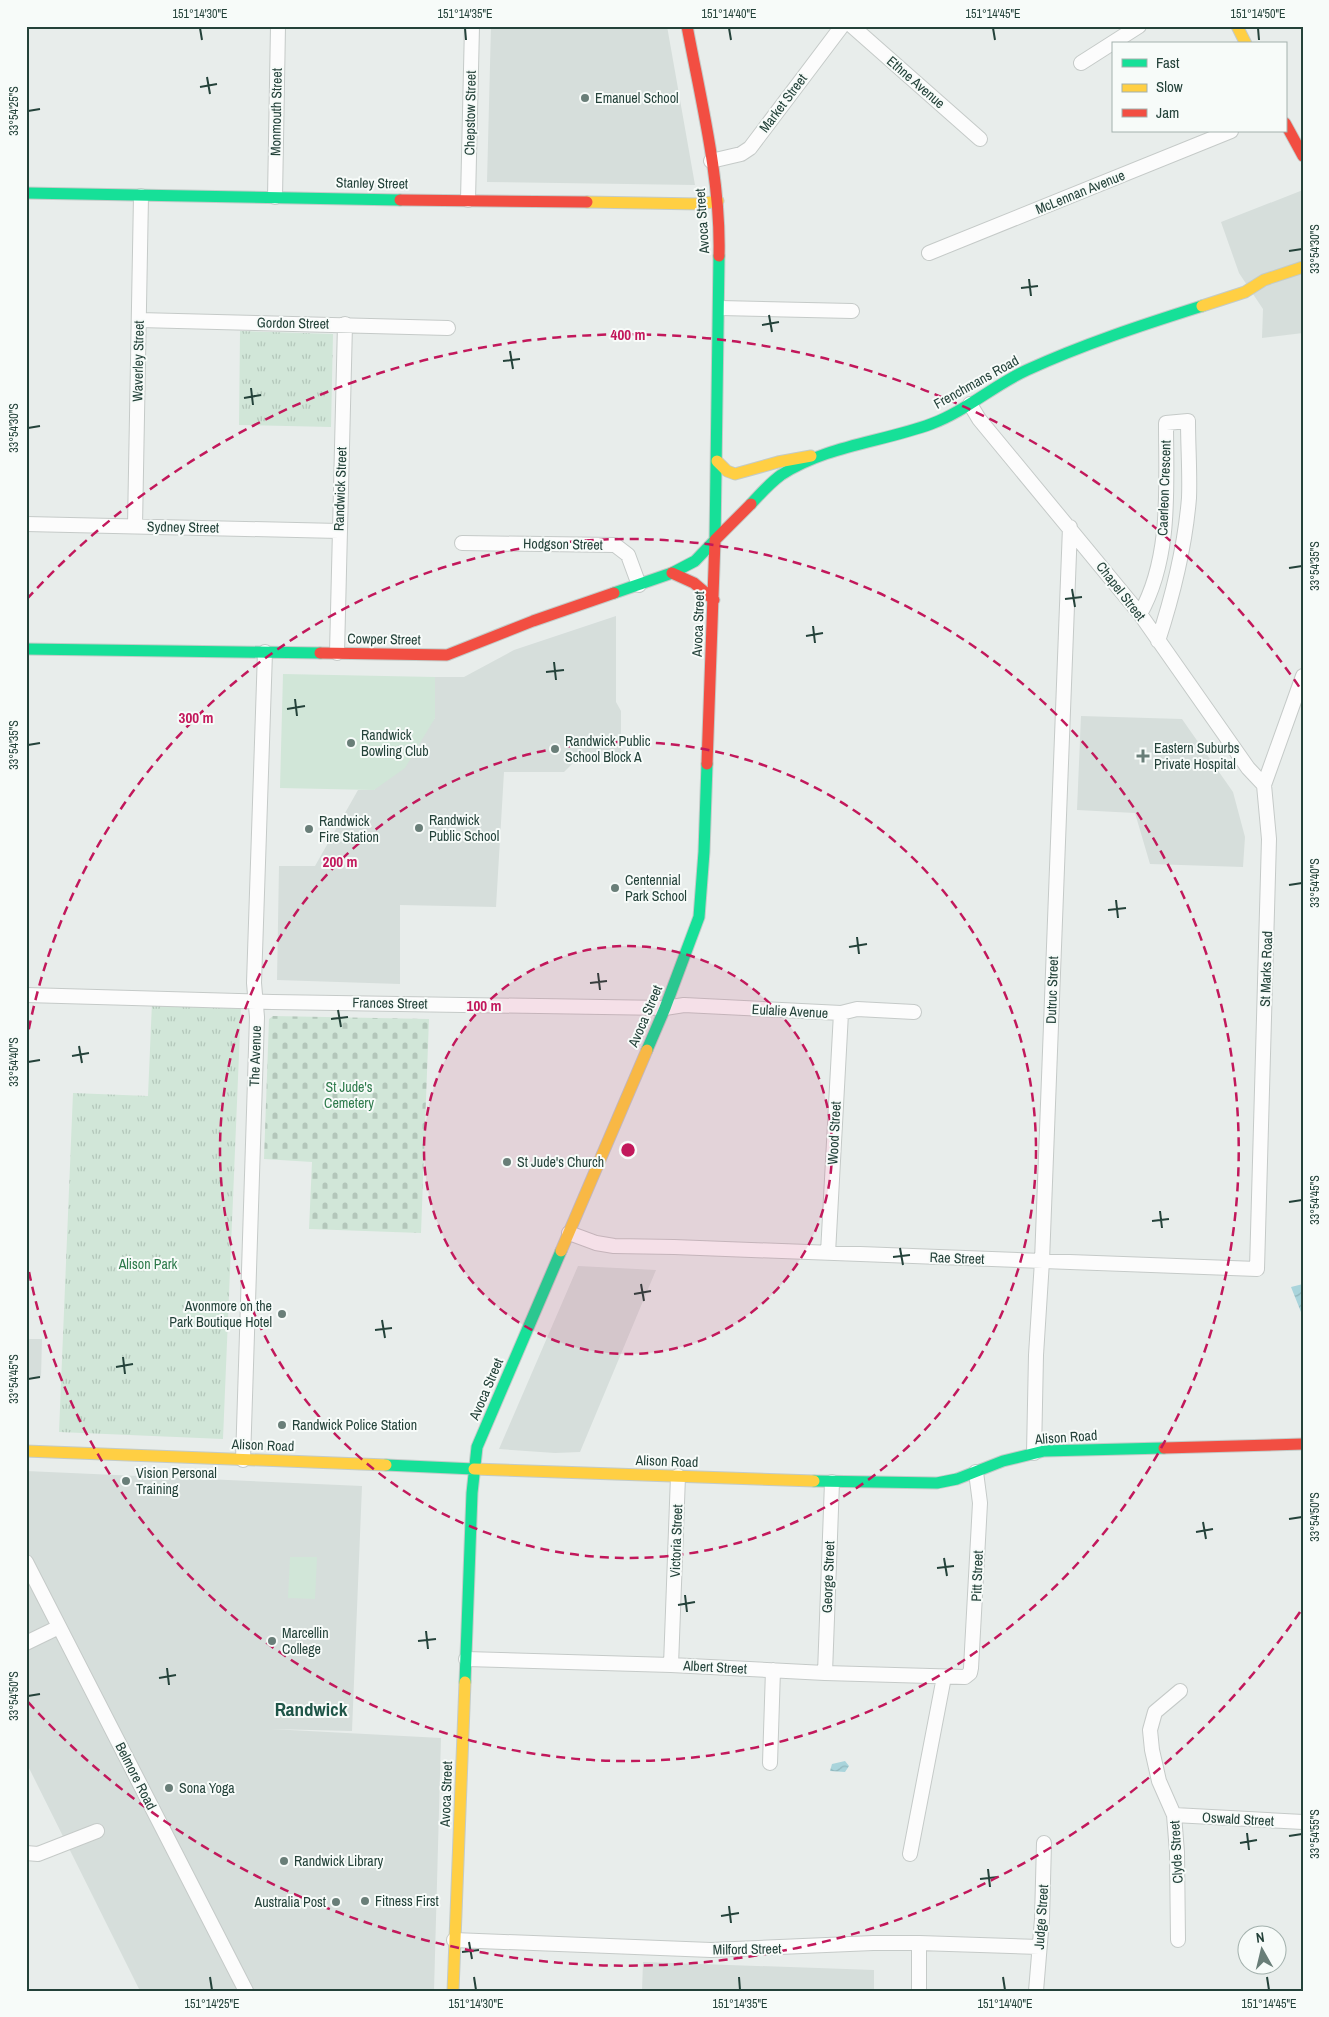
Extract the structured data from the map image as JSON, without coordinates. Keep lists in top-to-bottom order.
{
  "streets": {
    "main road": [
      "Stanley Street",
      "Avoca Street",
      "Frenchmans Road",
      "Cowper Street",
      "Alison Road"
    ],
    "street": [
      "Ethne Avenue",
      "Market Street",
      "Monmouth Street",
      "Chepstow Street",
      "McLennan Avenue",
      "Gordon Street",
      "Waverley Street",
      "Caerleon Crescent",
      "Randwick Street",
      "Sydney Street",
      "Hodgson Street",
      "Chapel Street",
      "St Marks Road",
      "Dutruc Street",
      "Frances Street",
      "Eulalie Avenue",
      "The Avenue",
      "Wood Street",
      "Rae Street",
      "Victoria Street",
      "Pitt Street",
      "George Street",
      "Albert Street",
      "Belmore Road",
      "Oswald Street",
      "Clyde Street",
      "Judge Street",
      "Milford Street"
    ]
  },
  "crossings": [
    ["Market Street", "Avoca Street"],
    ["Monmouth Street", "Stanley Street"],
    ["Chepstow Street", "Stanley Street"],
    ["Stanley Street", "Avoca Street"],
    ["Stanley Street", "Waverley Street"],
    ["Avoca Street", "Frenchmans Road"],
    ["Avoca Street", "Cowper Street"],
    ["Avoca Street", "Frances Street"],
    ["Avoca Street", "Eulalie Avenue"],
    ["Avoca Street", "Rae Street"],
    ["Avoca Street", "Alison Road"],
    ["Avoca Street", "Albert Street"],
    ["Avoca Street", "Milford Street"],
    ["Gordon Street", "Waverley Street"],
    ["Gordon Street", "Randwick Street"],
    ["Waverley Street", "Sydney Street"],
    ["Frenchmans Road", "Chapel Street"],
    ["Frenchmans Road", "Cowper Street"],
    ["Caerleon Crescent", "Chapel Street"],
    ["Randwick Street", "Sydney Street"],
    ["Randwick Street", "Cowper Street"],
    ["Hodgson Street", "Cowper Street"],
    ["Chapel Street", "St Marks Road"],
    ["Chapel Street", "Dutruc Street"],
    ["Cowper Street", "The Avenue"],
    ["St Marks Road", "Rae Street"],
    ["Dutruc Street", "Rae Street"],
    ["Dutruc Street", "Alison Road"],
    ["Frances Street", "Eulalie Avenue"],
    ["Frances Street", "The Avenue"],
    ["Eulalie Avenue", "Wood Street"],
    ["The Avenue", "Alison Road"],
    ["Wood Street", "Rae Street"],
    ["Alison Road", "Victoria Street"],
    ["Alison Road", "Pitt Street"],
    ["Alison Road", "George Street"],
    ["Victoria Street", "Albert Street"],
    ["Pitt Street", "Albert Street"],
    ["George Street", "Albert Street"],
    ["Oswald Street", "Clyde Street"],
    ["Judge Street", "Milford Street"]
  ],
  "districts": ["Randwick"],
  "parks": ["St Jude's Cemetery", "Alison Park"],
  "places": {
    "other": [
      "Emanuel School",
      "Randwick Bowling Club",
      "Randwick Public School Block A",
      "Randwick Public School",
      "Randwick Fire Station",
      "Centennial Park School",
      "St Jude's Church",
      "Avonmore on the Park Boutique Hotel",
      "Randwick Police Station",
      "Vision Personal Training",
      "Marcellin College",
      "Sona Yoga",
      "Randwick Library",
      "Fitness First",
      "Australia Post"
    ],
    "health": ["Eastern Suburbs Private Hospital"]
  },
  "legend": ["Fast", "Slow", "Jam"],
  "north": "top",
  "coordinates": [
    "151°14'30\"E",
    "151°14'35\"E",
    "151°14'40\"E",
    "151°14'45\"E",
    "151°14'50\"E",
    "33°54'25\"S",
    "33°54'30\"S",
    "33°54'35\"S",
    "33°54'40\"S",
    "33°54'45\"S",
    "33°54'50\"S",
    "33°54'55\"S",
    "151°14'25\"E"
  ],
  "rings": [
    "400 m",
    "300 m",
    "200 m",
    "100 m"
  ]
}
